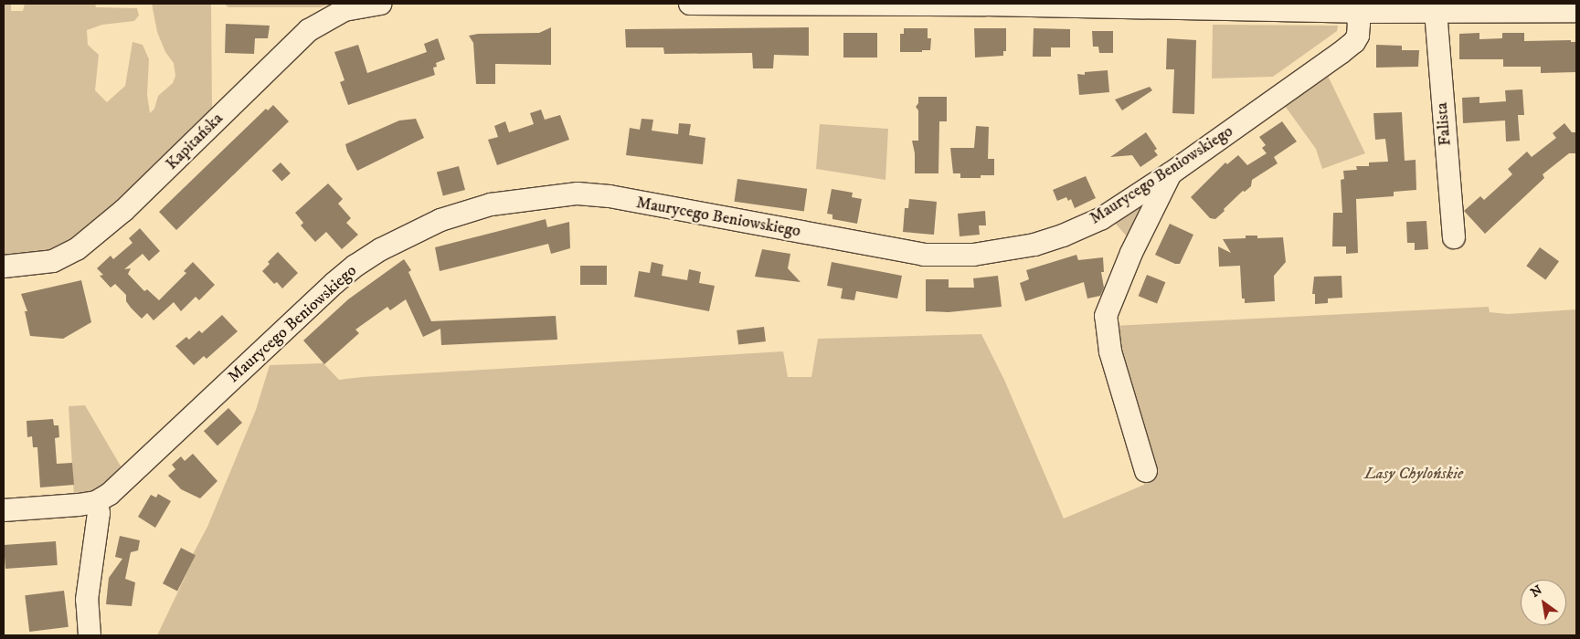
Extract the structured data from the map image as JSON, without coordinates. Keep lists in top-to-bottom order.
{
  "streets": {
    "street": ["Falista", "Kapitańska", "Maurycego Beniowskiego"]
  },
  "parks": ["Lasy Chylońskie"],
  "north": "top left"
}
